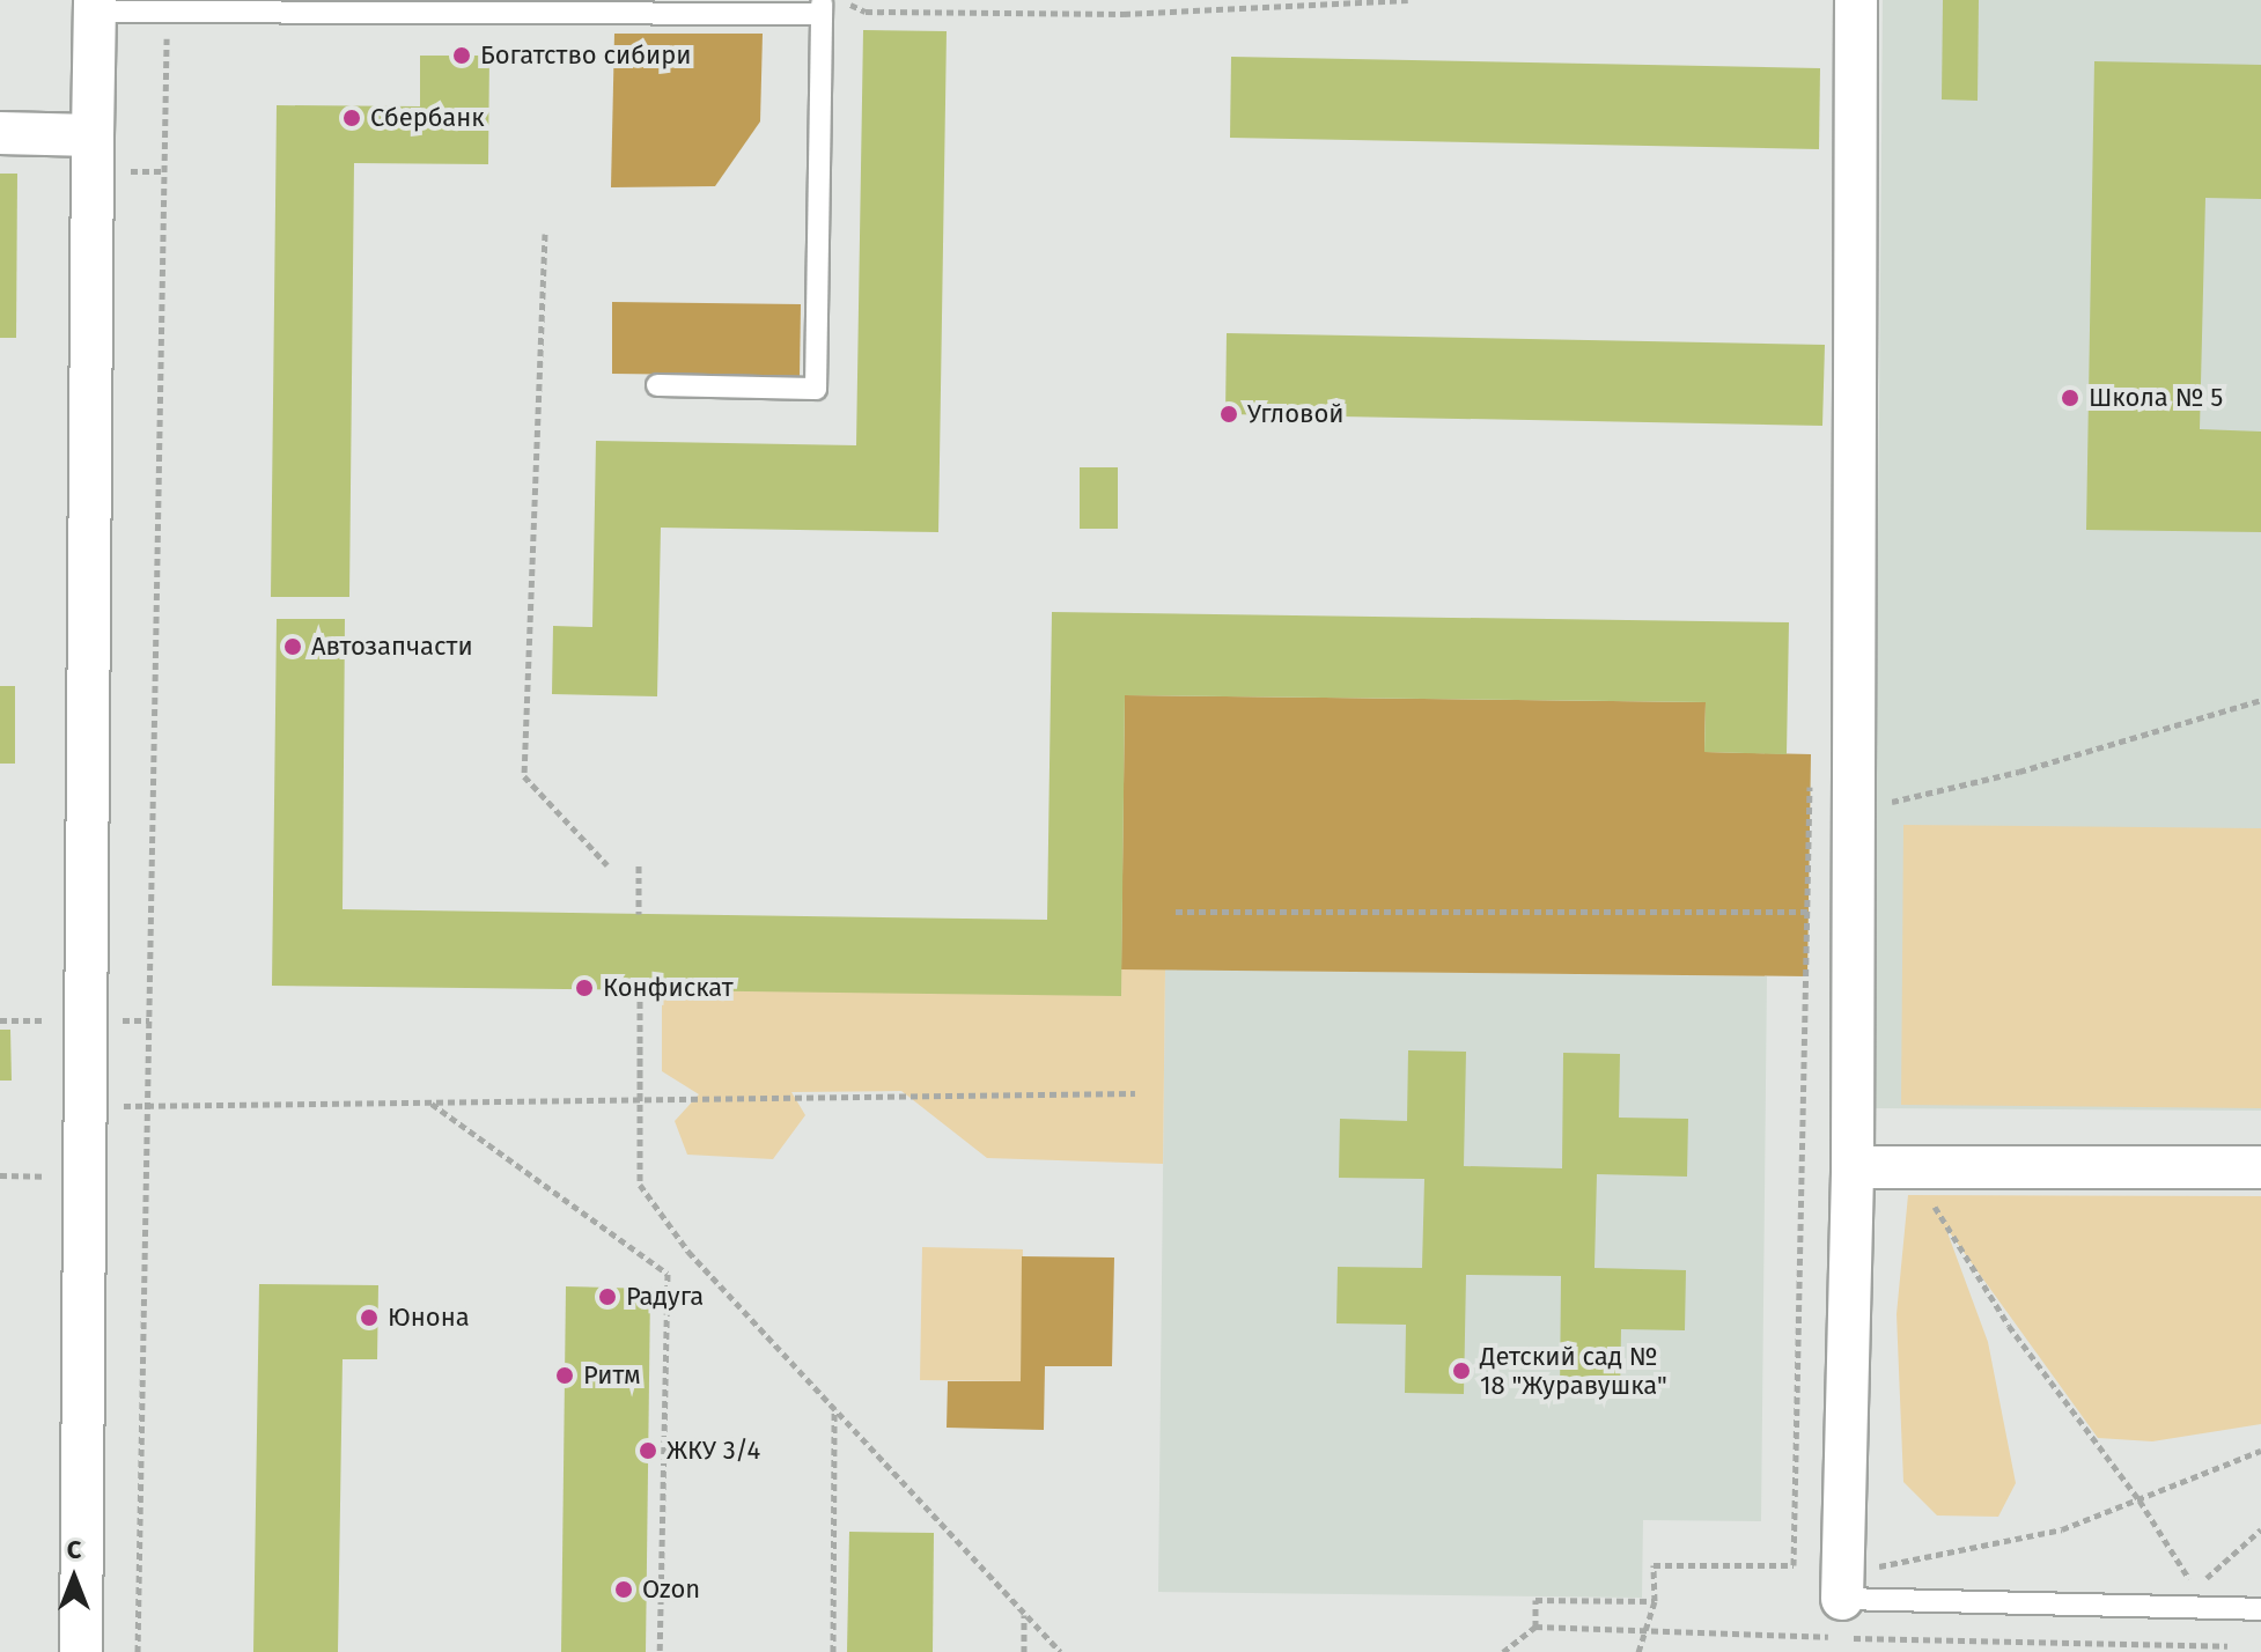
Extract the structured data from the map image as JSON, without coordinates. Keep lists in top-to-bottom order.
{
  "places": [
    "Богатство сибири",
    "Сбербанк",
    "Школа № 5",
    "Угловой",
    "Автозапчасти",
    "Конфискат",
    "Радуга",
    "Юнона",
    "Детский сад № 18 \"Журавушка\"",
    "Ритм",
    "ЖКУ 3/4",
    "Ozon"
  ],
  "north": "top"
}
